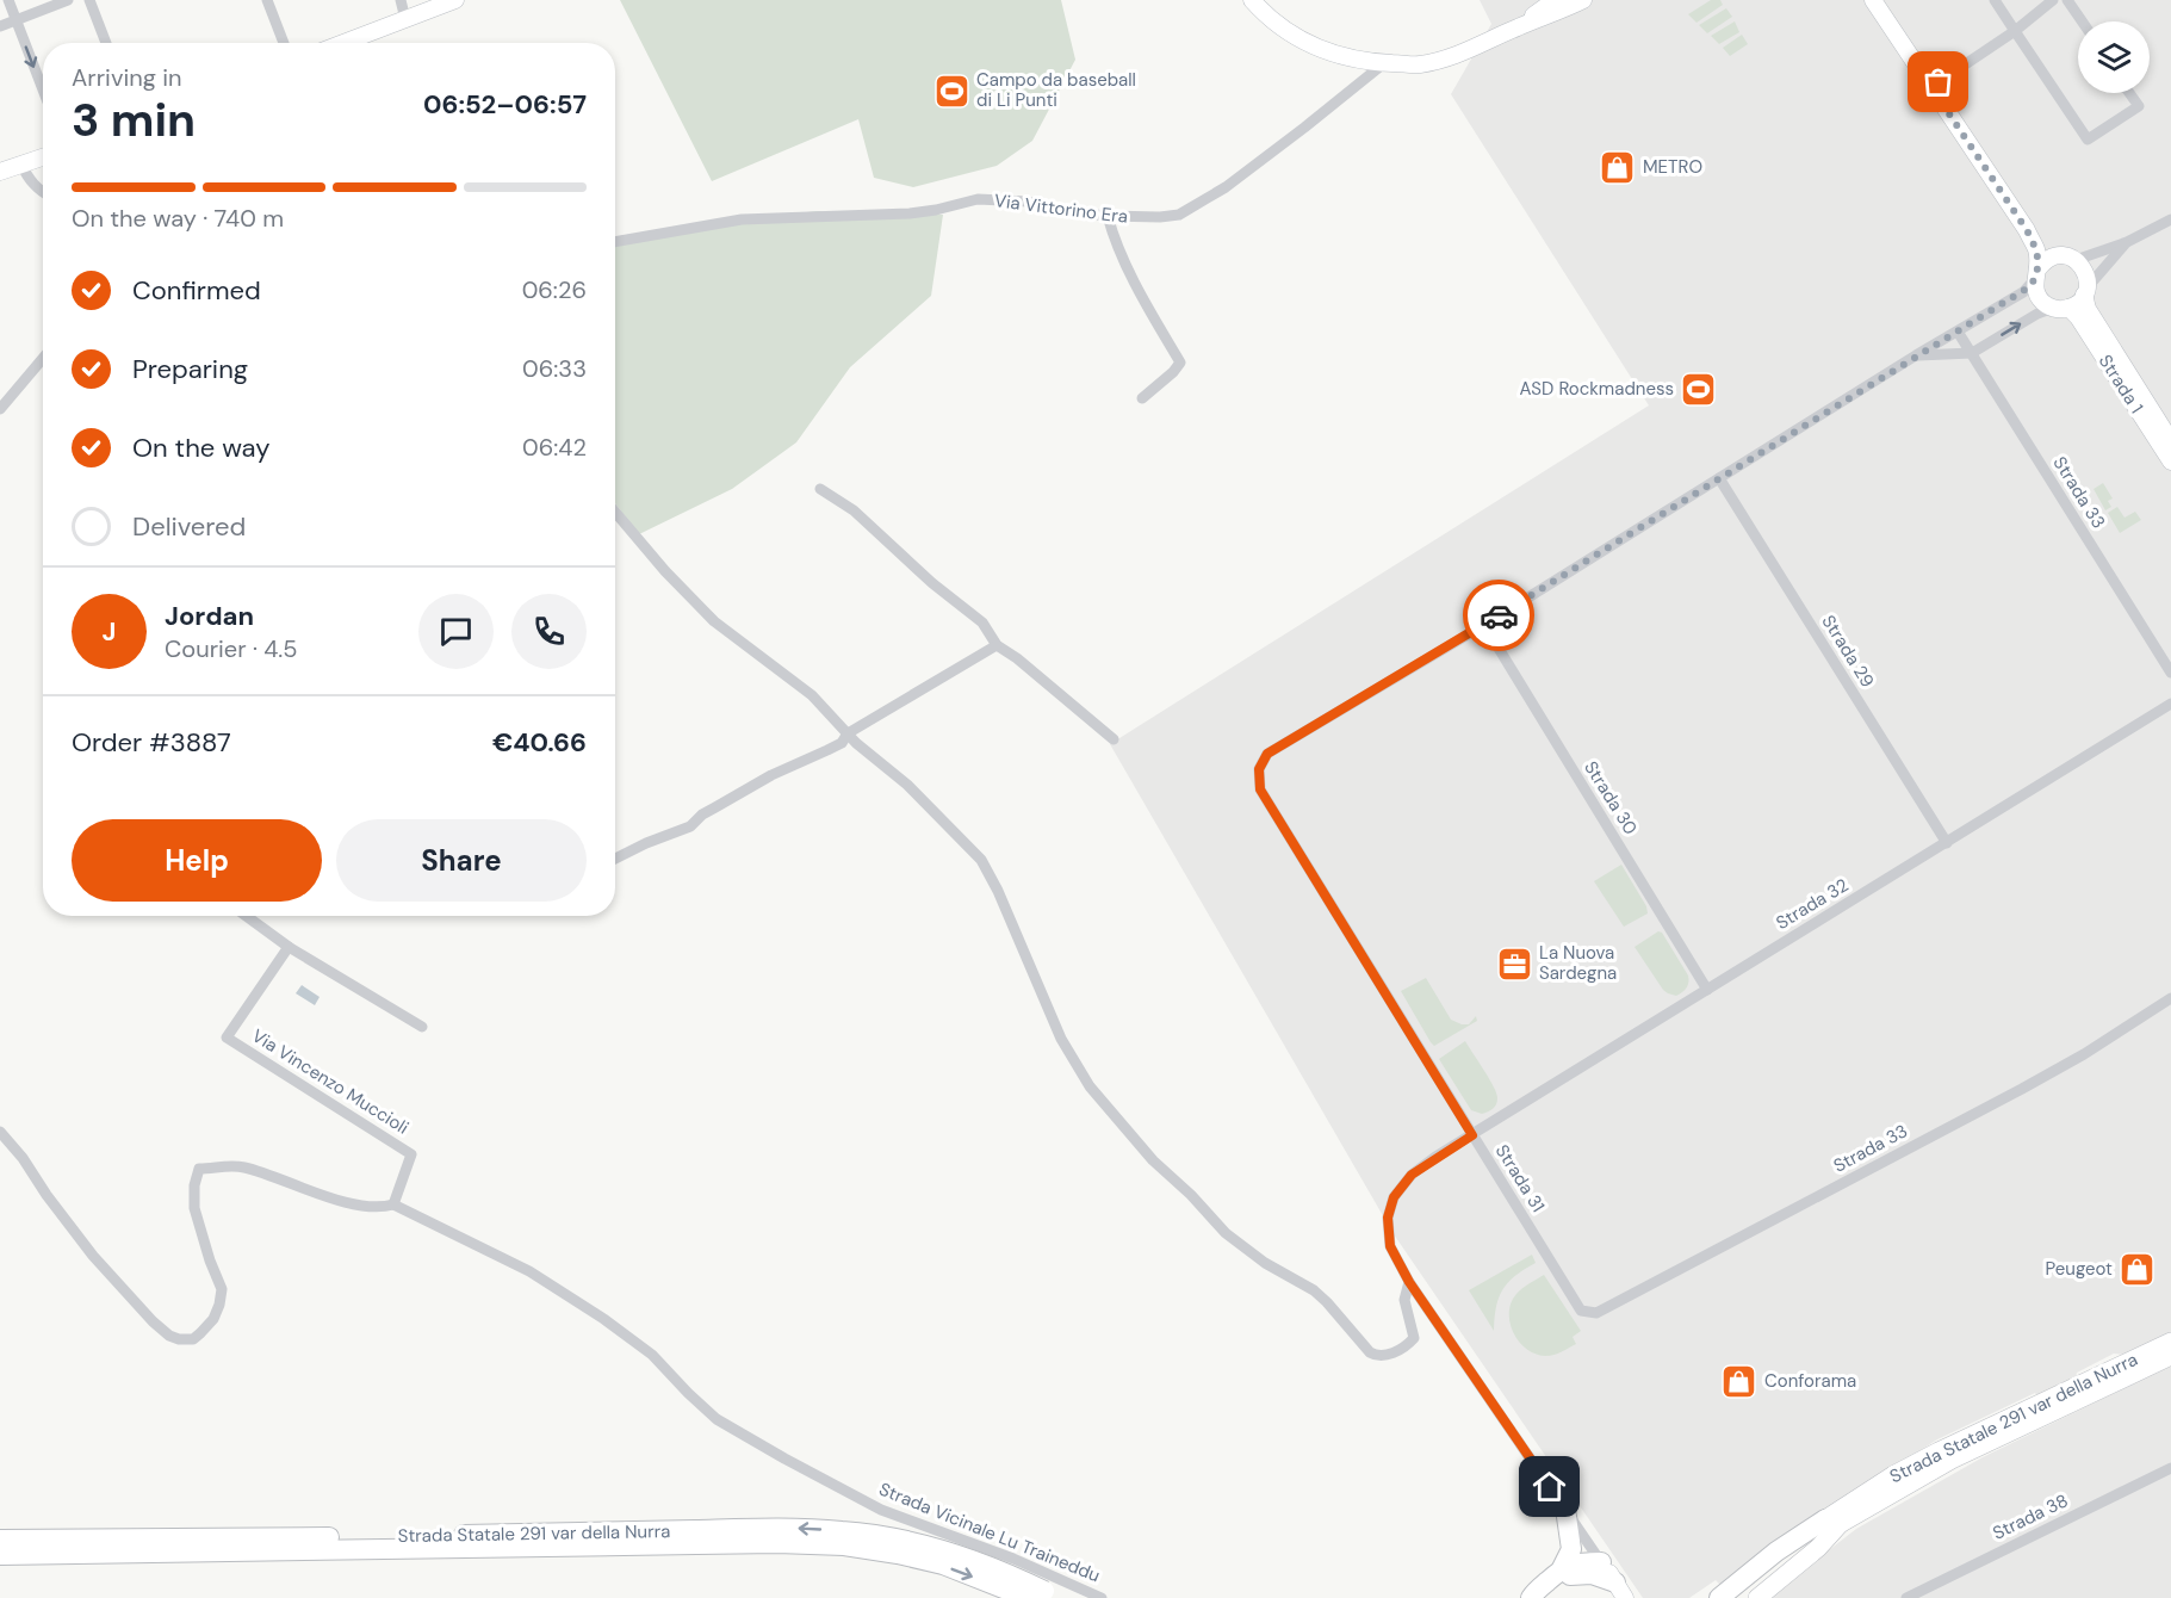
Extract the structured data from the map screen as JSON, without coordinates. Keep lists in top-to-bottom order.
{
  "streets": {
    "highway": ["Strada Statale 291 var della Nurra"],
    "street": [
      "Via Vittorino Era",
      "Strada 1",
      "Strada 33",
      "Strada 29",
      "Strada 30",
      "Strada 32",
      "Via Vincenzo Muccioli",
      "Strada 31",
      "Strada 38",
      "Strada Vicinale Lu Traineddu"
    ]
  },
  "crossings": [
    ["Strada 33", "Strada 31"],
    ["Strada 29", "Strada 32"],
    ["Strada 30", "Strada 32"],
    ["Strada 30", "Strada 31"],
    ["Strada 32", "Strada 31"],
    ["Via Vincenzo Muccioli", "Strada Vicinale Lu Traineddu"]
  ],
  "places": {
    "sports": ["Campo da baseball di Li Punti", "ASD Rockmadness"],
    "shop": ["METRO", "Peugeot", "Conforama"],
    "office": ["La Nuova Sardegna"]
  },
  "page": {
    "heading": ["3 min", "Arriving in", "06:52–06:57"],
    "panel": [
      "Jordan",
      "Courier · 4.5",
      "Order #3887",
      "€40.66"
    ],
    "bar": "On the way · 740 m",
    "list": [
      ["Confirmed", "06:26"],
      ["Preparing", "06:33"],
      ["On the way", "06:42"],
      "Delivered"
    ],
    "round": "J",
    "buttons": ["Help", "Share"]
  }
}
